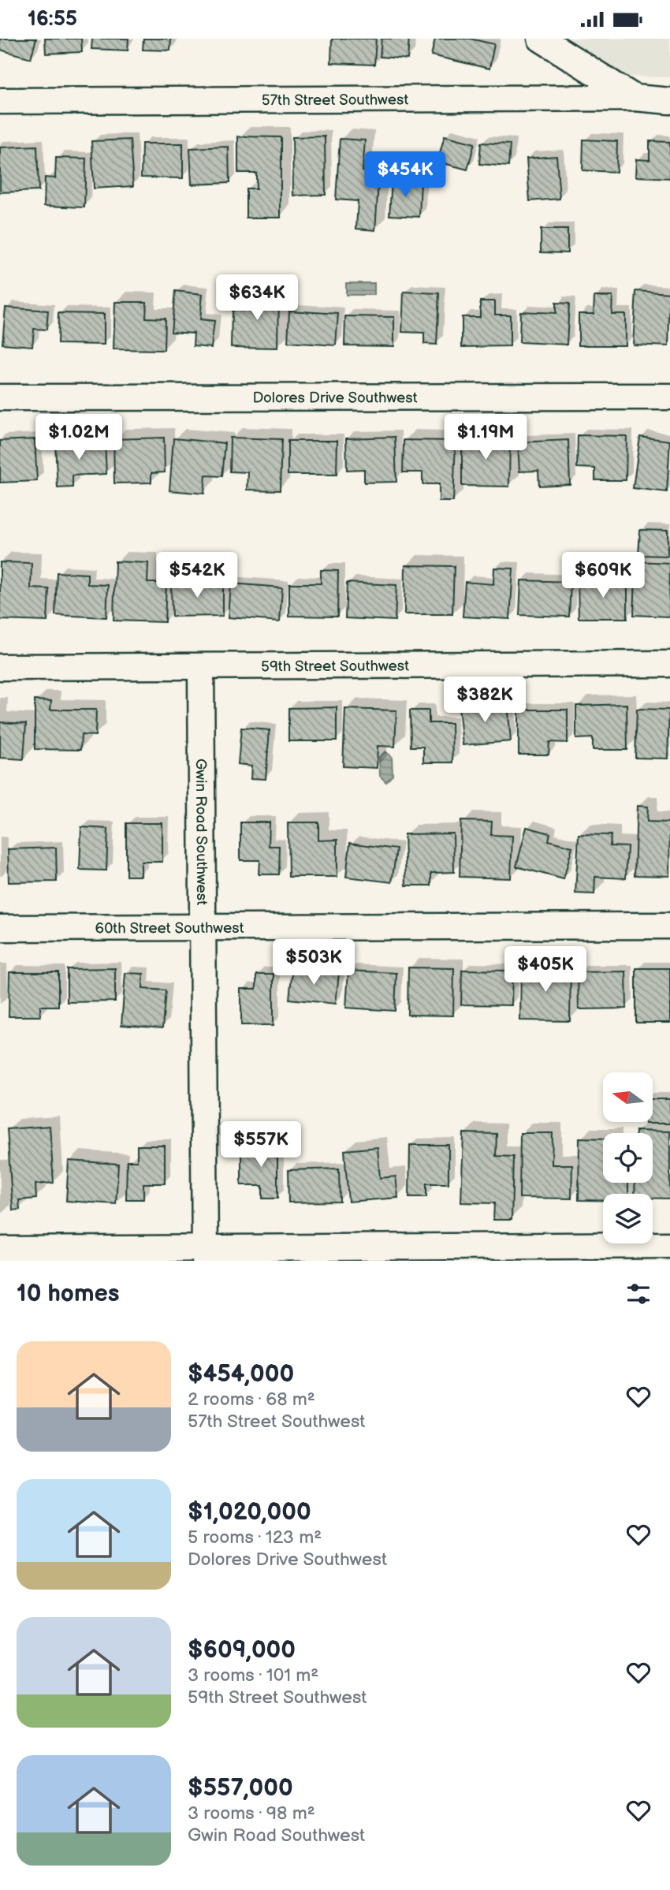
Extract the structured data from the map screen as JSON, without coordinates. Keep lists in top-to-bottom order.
{
  "streets": {
    "street": [
      "57th Street Southwest",
      "Dolores Drive Southwest",
      "59th Street Southwest",
      "Gwin Road Southwest",
      "60th Street Southwest"
    ]
  },
  "crossings": [
    ["59th Street Southwest", "Gwin Road Southwest"],
    ["Gwin Road Southwest", "60th Street Southwest"]
  ],
  "north": "left",
  "page": {
    "status": "16:55",
    "price": [
      "$454K",
      "$634K",
      "$1.02M",
      "$1.19M",
      "$542K",
      "$609K",
      "$382K",
      "$503K",
      "$405K",
      "$557K"
    ],
    "heading": "10 homes",
    "list": [
      {
        "name": "$454,000",
        "note": "2 rooms · 68 m² · 57th Street Southwest"
      },
      {
        "name": "$1,020,000",
        "note": "5 rooms · 123 m² · Dolores Drive Southwest"
      },
      {
        "name": "$609,000",
        "note": "3 rooms · 101 m² · 59th Street Southwest"
      },
      {
        "name": "$557,000",
        "note": "3 rooms · 98 m² · Gwin Road Southwest"
      }
    ]
  }
}
